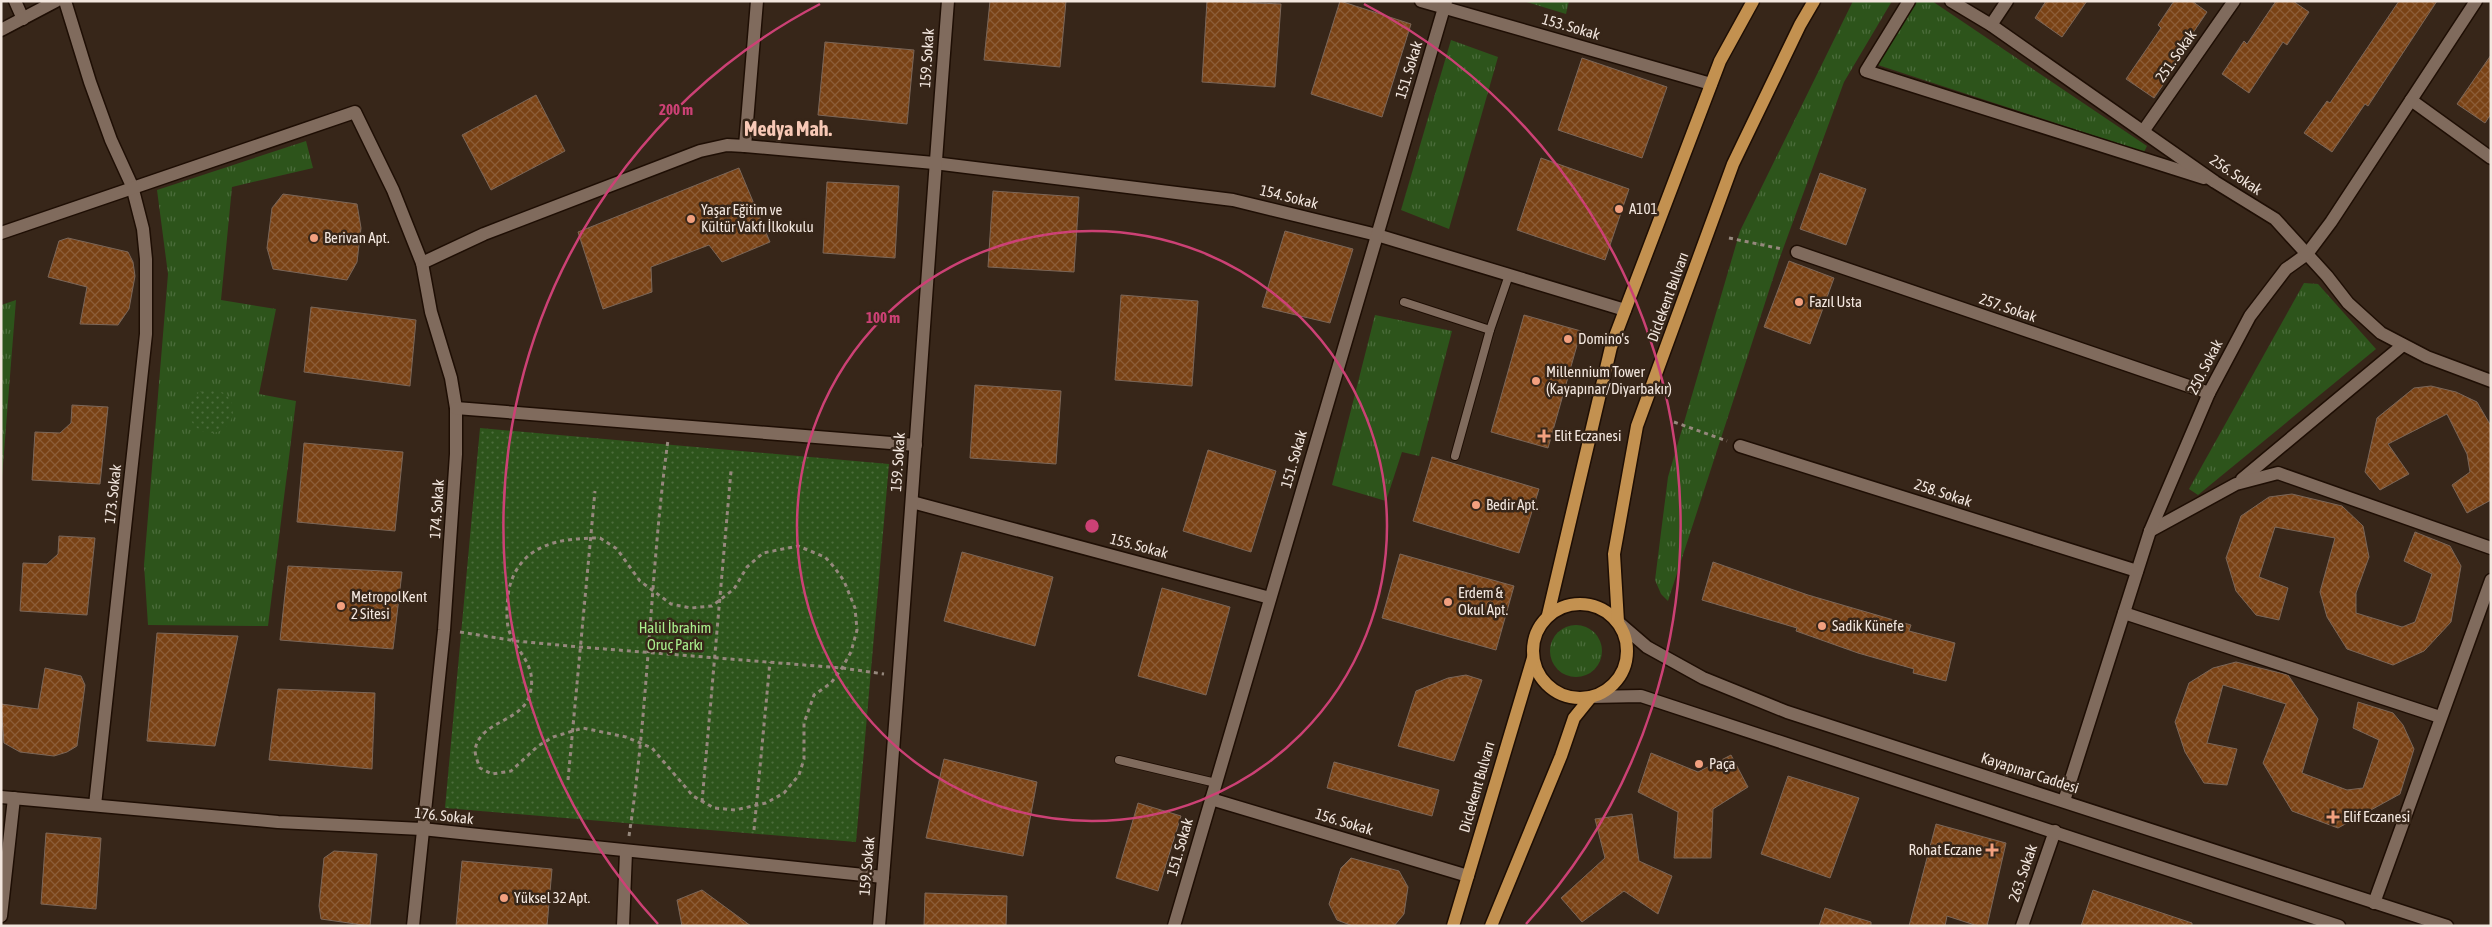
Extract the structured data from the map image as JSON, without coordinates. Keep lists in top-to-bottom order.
{
  "streets": {
    "main road": ["Diclekent Bulvarı"],
    "street": [
      "153. Sokak",
      "251. Sokak",
      "159. Sokak",
      "151. Sokak",
      "256. Sokak",
      "154. Sokak",
      "257. Sokak",
      "250. Sokak",
      "258. Sokak",
      "173. Sokak",
      "174. Sokak",
      "155. Sokak",
      "Kayapınar Caddesi",
      "176. Sokak",
      "156. Sokak",
      "263. Sokak"
    ]
  },
  "crossings": [
    ["153. Sokak", "151. Sokak"],
    ["251. Sokak", "256. Sokak"],
    ["159. Sokak", "154. Sokak"],
    ["159. Sokak", "155. Sokak"],
    ["159. Sokak", "176. Sokak"],
    ["151. Sokak", "154. Sokak"],
    ["151. Sokak", "155. Sokak"],
    ["151. Sokak", "156. Sokak"],
    ["256. Sokak", "250. Sokak"],
    ["154. Sokak", "174. Sokak"],
    ["Diclekent Bulvarı", "Kayapınar Caddesi"],
    ["Diclekent Bulvarı", "156. Sokak"],
    ["257. Sokak", "250. Sokak"],
    ["250. Sokak", "258. Sokak"],
    ["250. Sokak", "Kayapınar Caddesi"],
    ["173. Sokak", "174. Sokak"],
    ["173. Sokak", "176. Sokak"],
    ["174. Sokak", "176. Sokak"]
  ],
  "districts": ["Medya Mah."],
  "parks": ["Halil İbrahim Oruç Parkı"],
  "places": {
    "other": [
      "A101",
      "Yaşar Eğitim ve Kültür Vakfı İlkokulu",
      "Berivan Apt.",
      "Fazıl Usta",
      "Domino's",
      "Millennium Tower (Kayapınar/Diyarbakır)",
      "Bedir Apt.",
      "Erdem & Okul Apt.",
      "MetropolKent 2 Sitesi",
      "Sadik Künefe",
      "Paça",
      "Yüksel 32 Apt."
    ],
    "health": ["Elit Eczanesi", "Elif Eczanesi", "Rohat Eczane"]
  },
  "rings": ["200 m", "100 m"]
}
